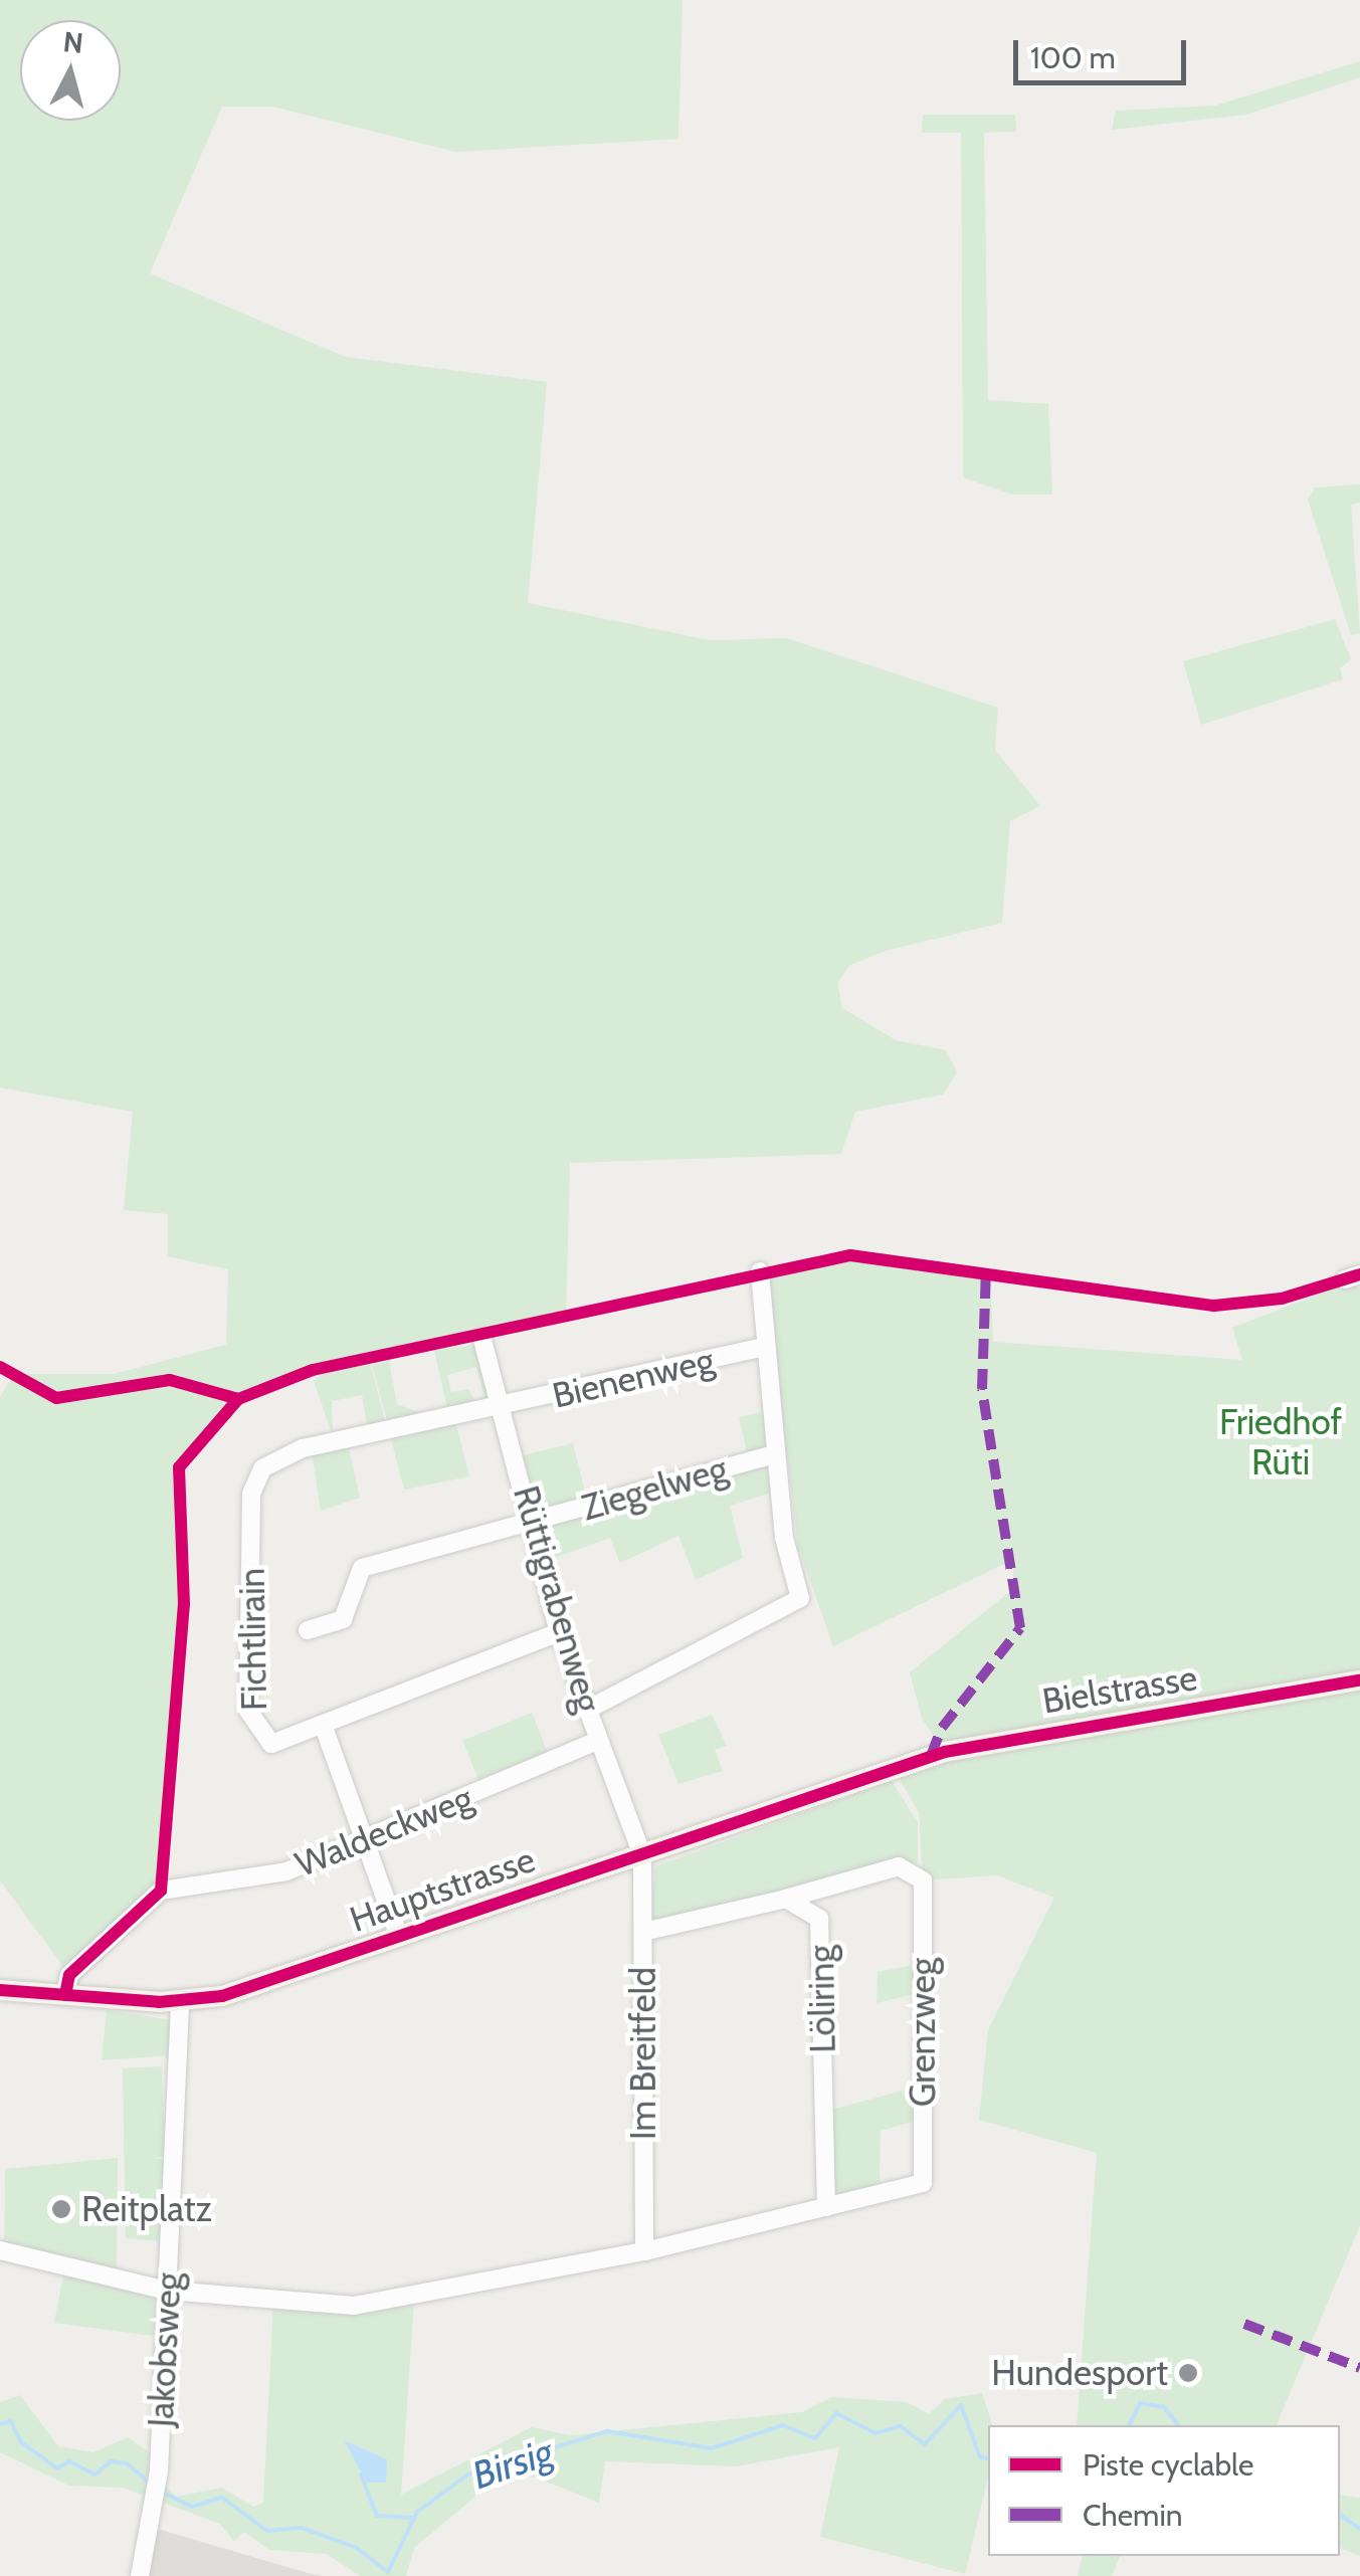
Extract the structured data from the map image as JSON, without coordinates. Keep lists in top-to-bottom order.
{
  "streets": {
    "main road": ["Bielstrasse", "Hauptstrasse"],
    "street": [
      "Bienenweg",
      "Ziegelweg",
      "Rüttigrabenweg",
      "Fichtlirain",
      "Waldeckweg",
      "Löliring",
      "Grenzweg",
      "Im Breitfeld",
      "Jakobsweg"
    ]
  },
  "crossings": [
    ["Bienenweg", "Ziegelweg"],
    ["Bienenweg", "Rüttigrabenweg"],
    ["Bienenweg", "Fichtlirain"],
    ["Ziegelweg", "Rüttigrabenweg"],
    ["Rüttigrabenweg", "Fichtlirain"],
    ["Rüttigrabenweg", "Waldeckweg"],
    ["Rüttigrabenweg", "Hauptstrasse"],
    ["Rüttigrabenweg", "Im Breitfeld"],
    ["Bielstrasse", "Hauptstrasse"],
    ["Waldeckweg", "Hauptstrasse"],
    ["Hauptstrasse", "Im Breitfeld"],
    ["Hauptstrasse", "Jakobsweg"],
    ["Löliring", "Grenzweg"],
    ["Löliring", "Im Breitfeld"]
  ],
  "water": ["Birsig"],
  "parks": ["Friedhof Rüti"],
  "places": ["Reitplatz", "Hundesport"],
  "legend": ["Piste cyclable", "Chemin"],
  "scale_bar": "100 m",
  "north": "top"
}
